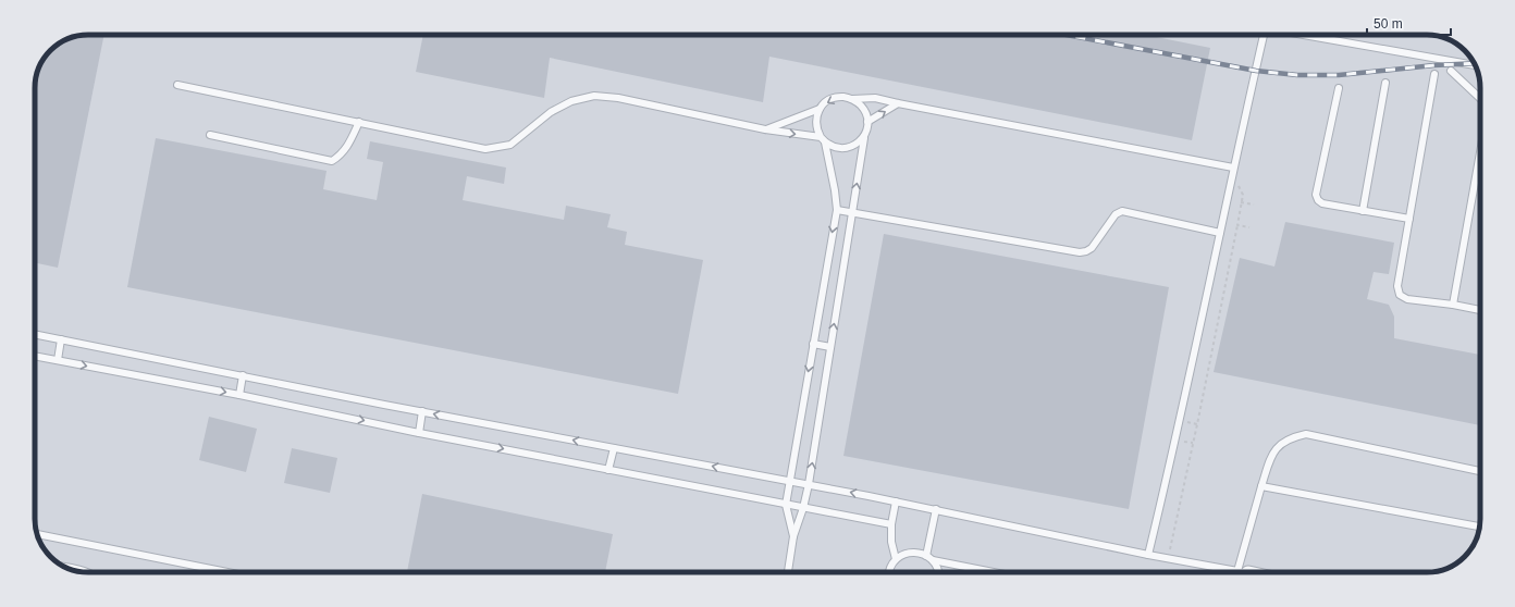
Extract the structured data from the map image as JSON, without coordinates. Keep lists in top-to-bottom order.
{
  "scale_bar": "50 m"
}
